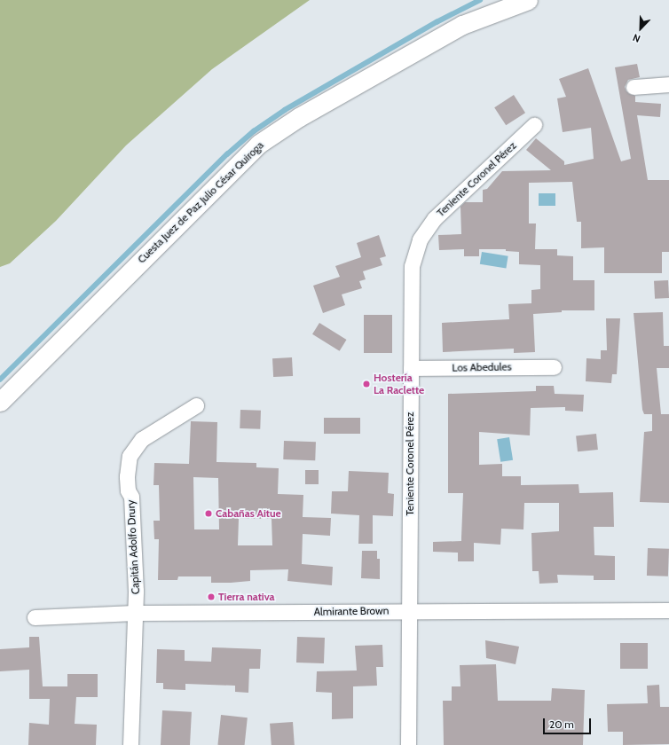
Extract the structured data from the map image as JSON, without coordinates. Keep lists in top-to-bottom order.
{
  "streets": {
    "street": [
      "Teniente Coronel Pérez",
      "Cuesta Juez de Paz Julio César Quiroga",
      "Los Abedules",
      "Capitán Adolfo Drury",
      "Almirante Brown"
    ]
  },
  "crossings": [
    ["Teniente Coronel Pérez", "Los Abedules"],
    ["Teniente Coronel Pérez", "Almirante Brown"],
    ["Capitán Adolfo Drury", "Almirante Brown"]
  ],
  "places": ["Hostería La Raclette", "Cabañas Aitue", "Tierra nativa"],
  "scale_bar": "20 m",
  "north": "bottom left"
}
